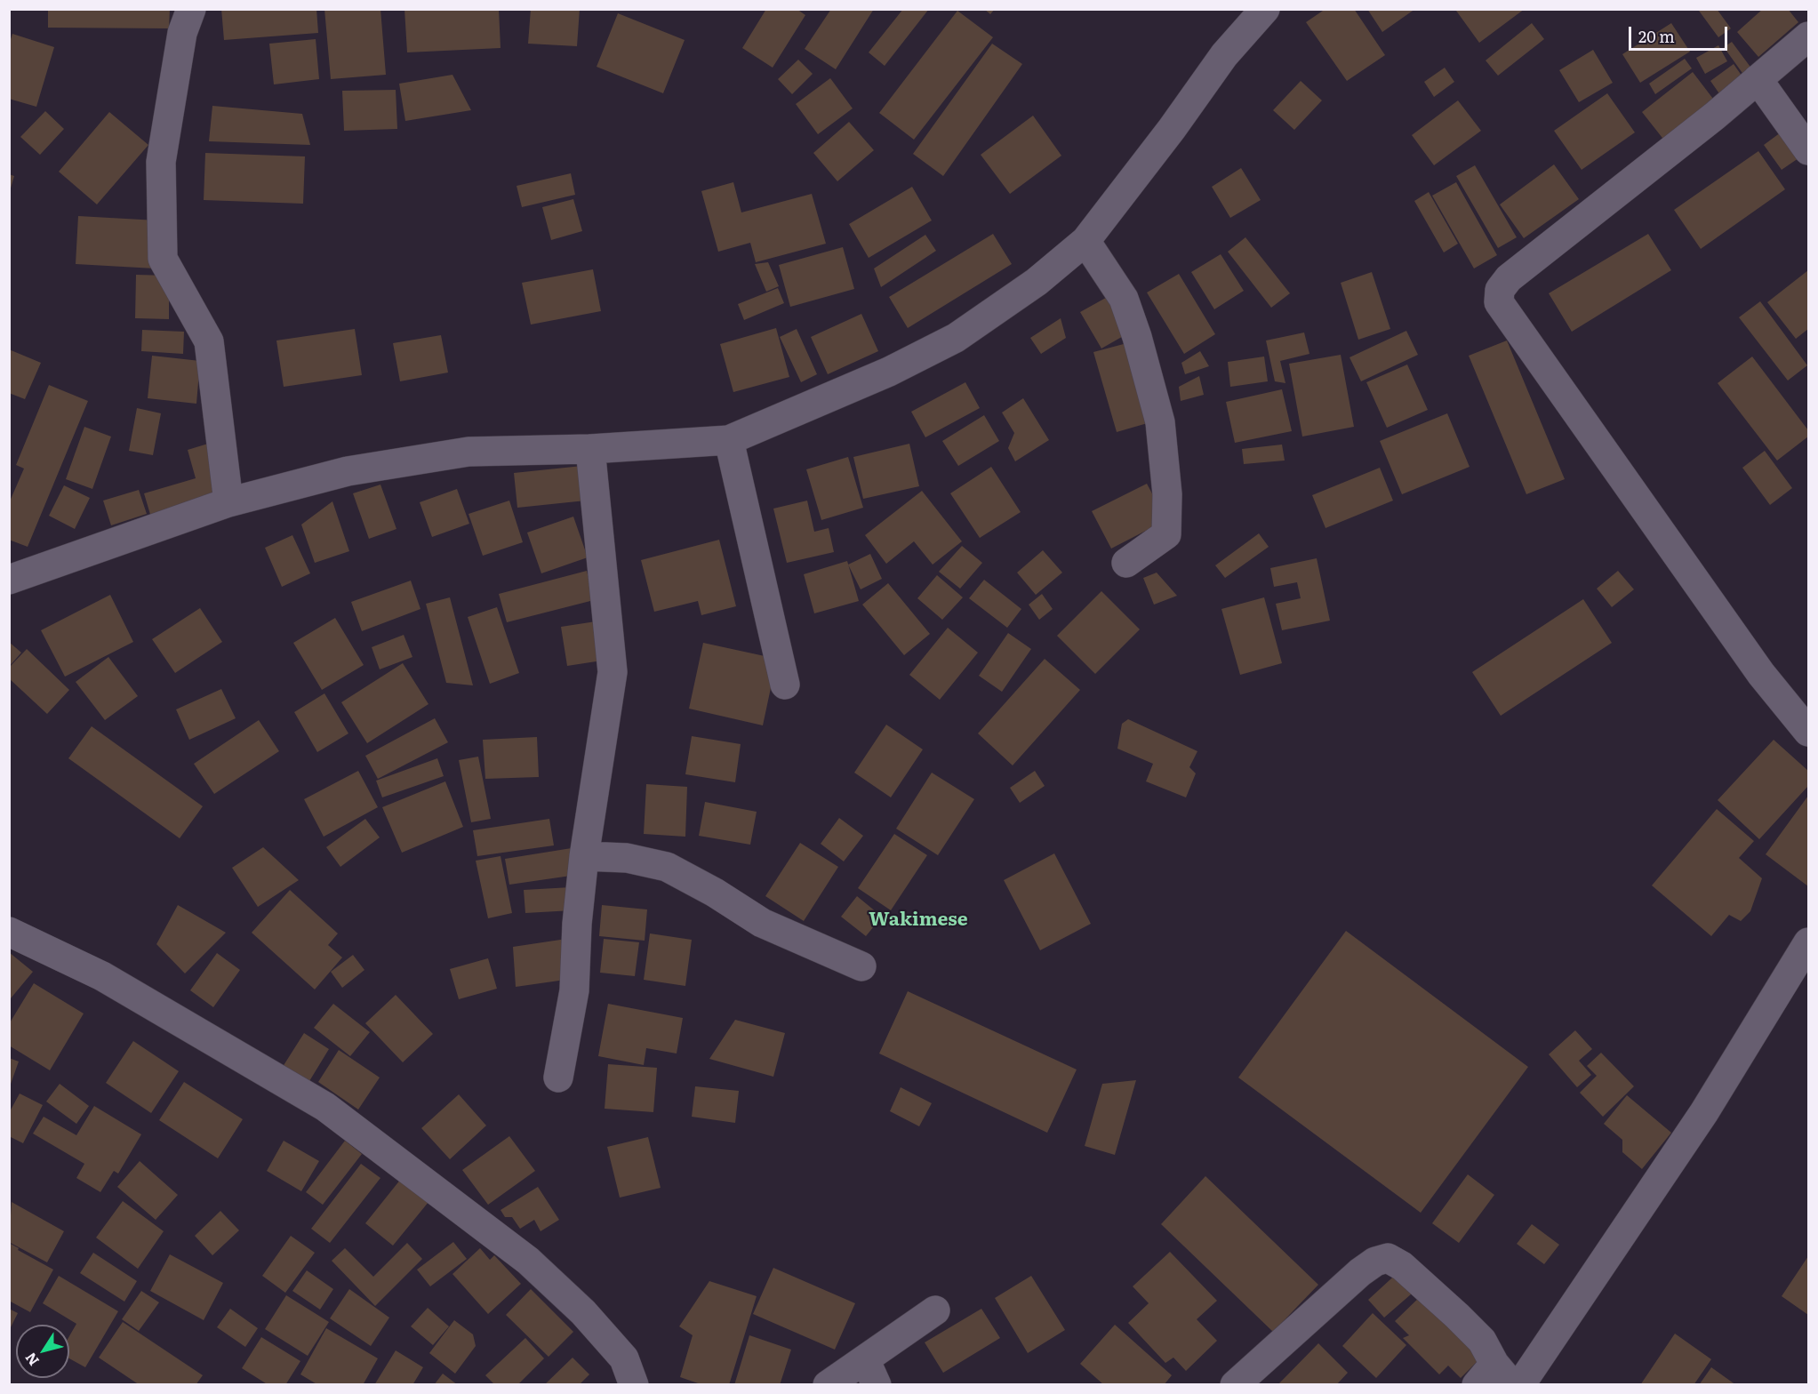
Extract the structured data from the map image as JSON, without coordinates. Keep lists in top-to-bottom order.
{
  "districts": ["Wakimese"],
  "scale_bar": "20 m",
  "north": "bottom left"
}
